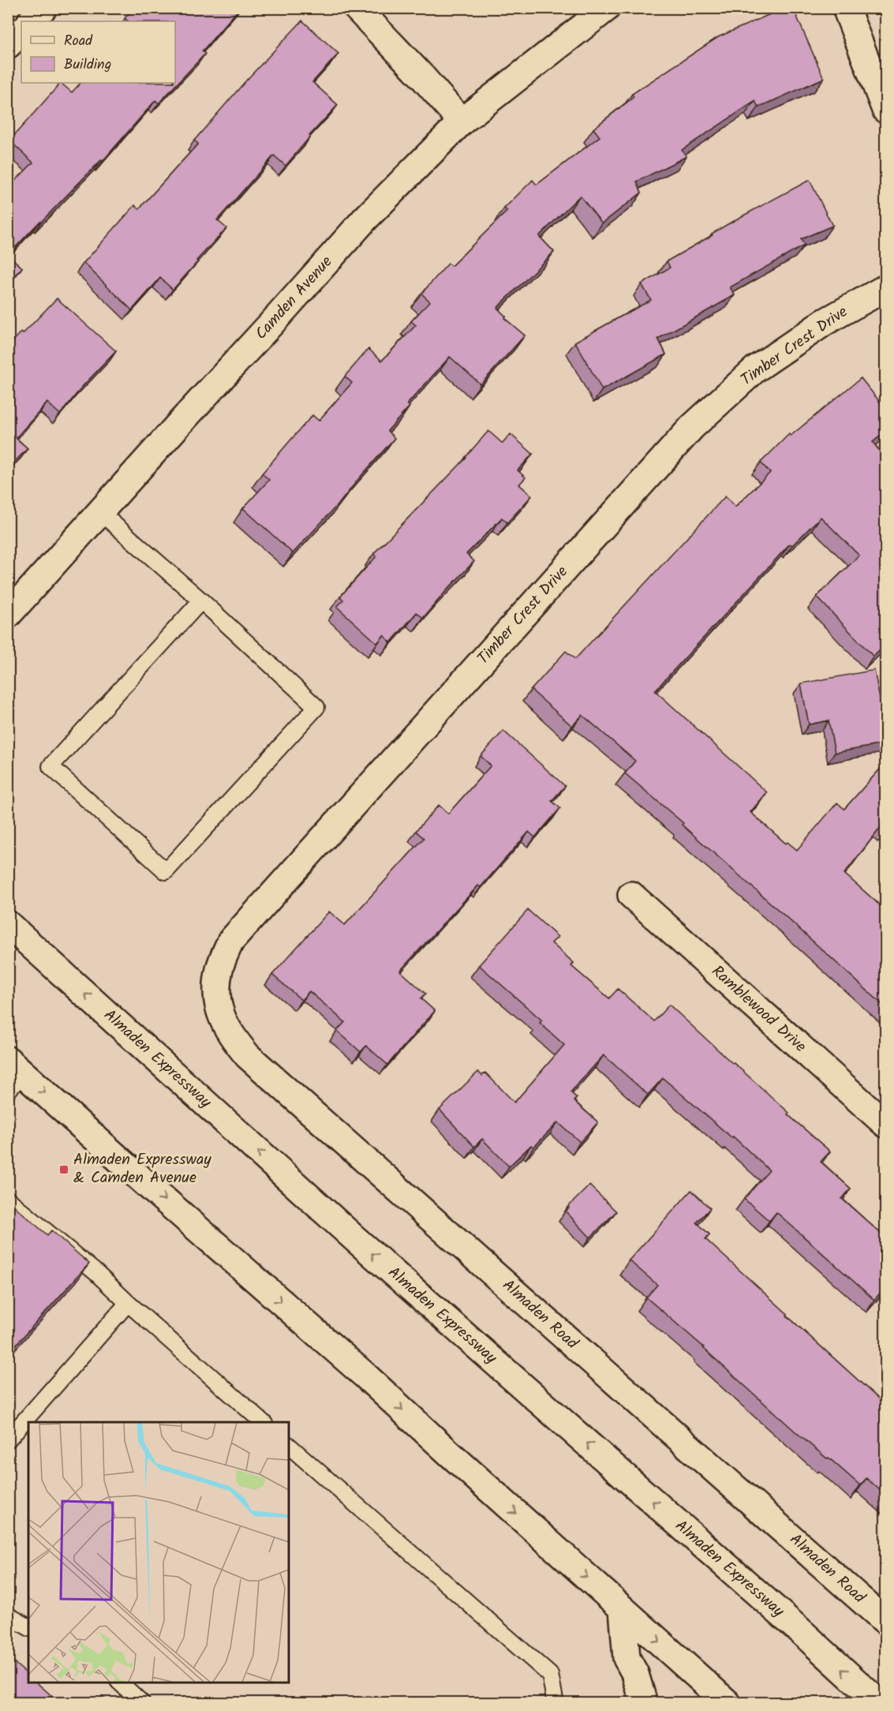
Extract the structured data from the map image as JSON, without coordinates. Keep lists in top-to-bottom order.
{
  "streets": {
    "street": [
      "Camden Avenue",
      "Timber Crest Drive",
      "Ramblewood Drive",
      "Almaden Expressway",
      "Almaden Road"
    ]
  },
  "crossings": [
    ["Timber Crest Drive", "Almaden Road"]
  ],
  "places": {
    "transit": ["Almaden Expressway & Camden Avenue"]
  },
  "legend": ["Road", "Building"]
}
